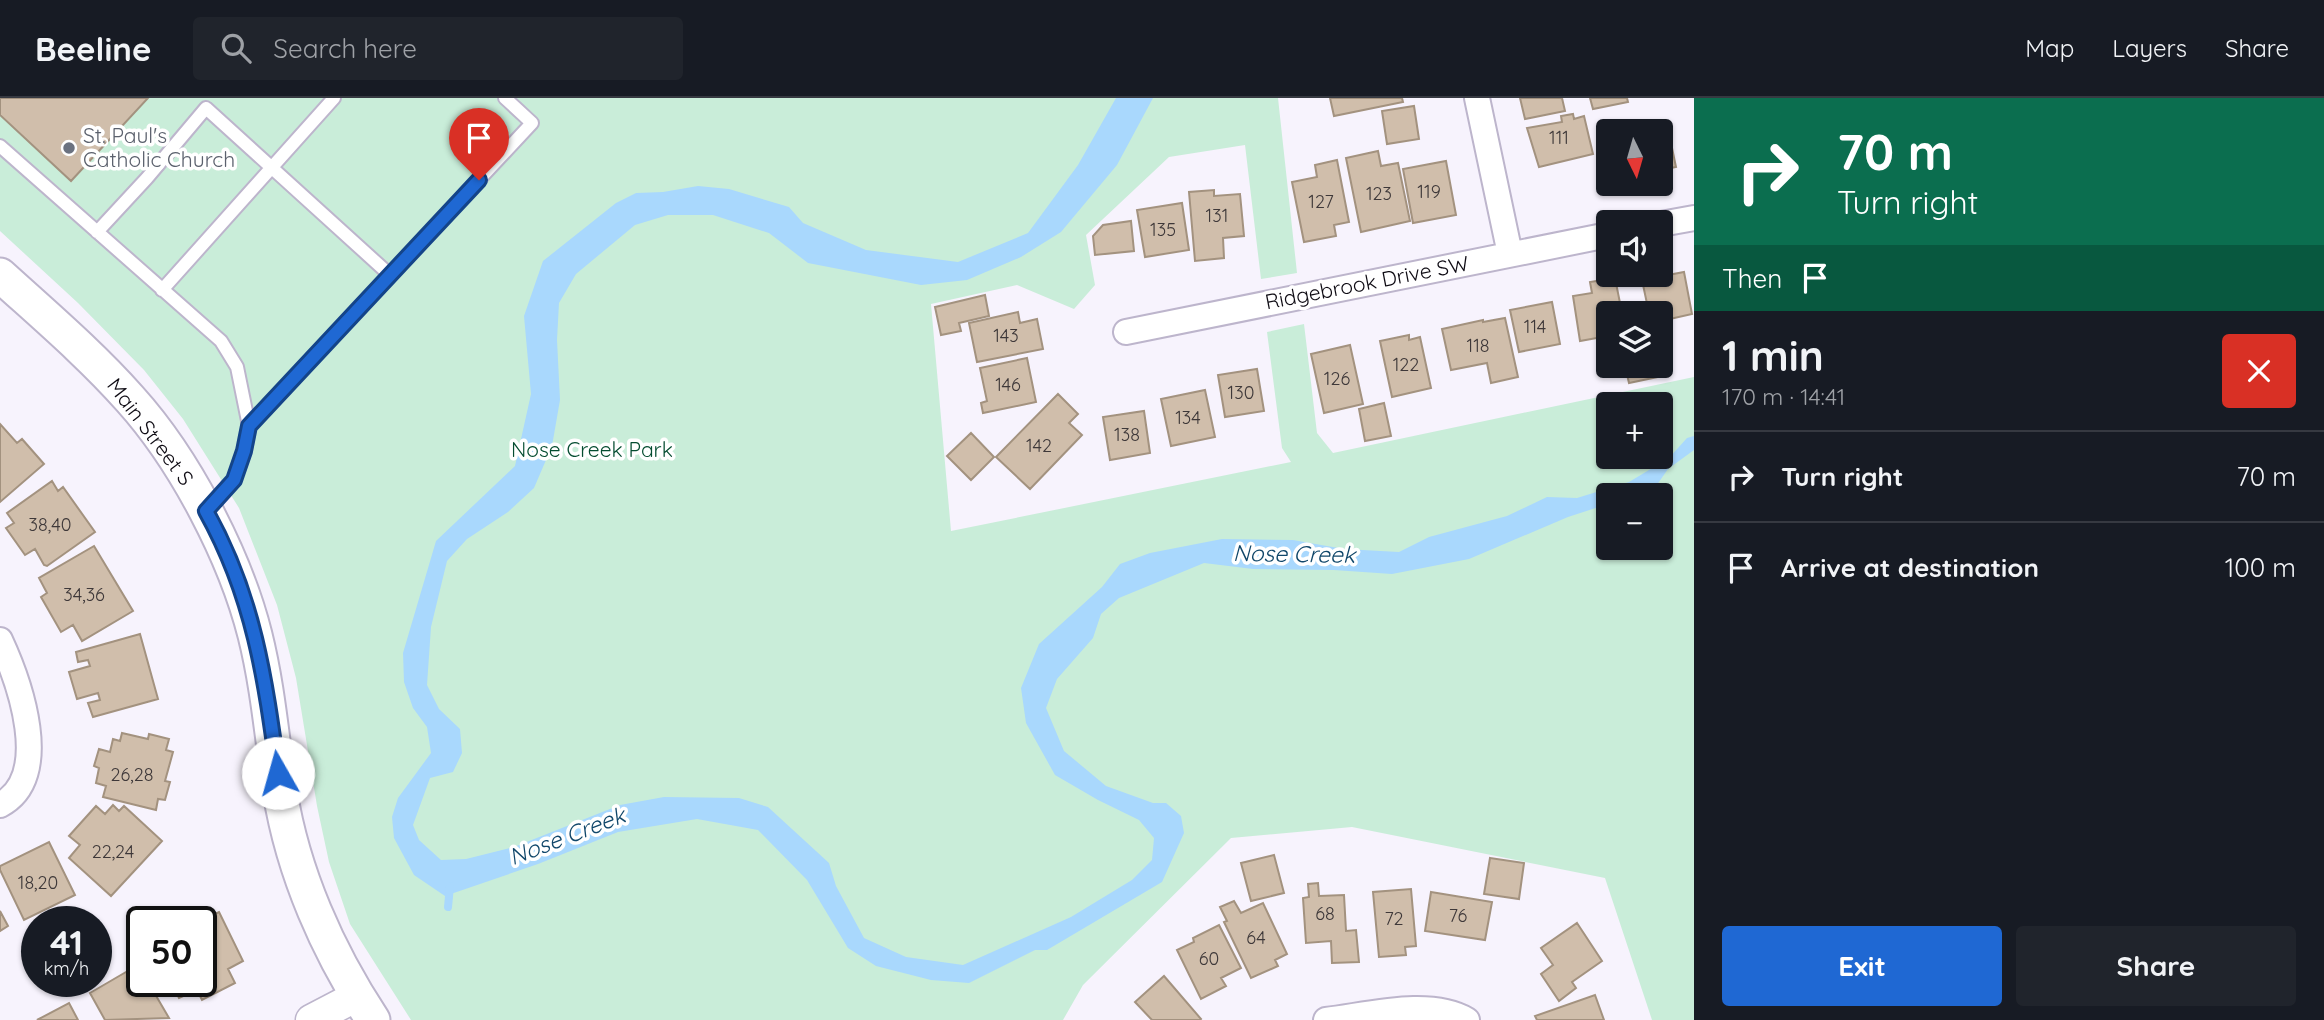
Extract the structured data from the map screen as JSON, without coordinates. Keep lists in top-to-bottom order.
{
  "streets": {
    "main road": ["Main Street S"],
    "street": ["Ridgebrook Drive SW"]
  },
  "water": ["Nose Creek"],
  "parks": ["Nose Creek Park"],
  "places": ["St. Paul's Catholic Church"],
  "house_numbers": [
    "111",
    "119",
    "123",
    "127",
    "131",
    "135",
    "114",
    "143",
    "118",
    "122",
    "126",
    "146",
    "130",
    "134",
    "138",
    "142",
    "38,40",
    "34,36",
    "26,28",
    "22,24",
    "18,20",
    "68",
    "76",
    "72",
    "64",
    "60"
  ],
  "north": "bottom",
  "page": {
    "header": "Beeline",
    "search": "Search here",
    "nav": ["Map", "Layers", "Share"],
    "turn": ["70 m", "Turn right"],
    "map_buttons": ["+", "−"],
    "then": "Then",
    "heading": ["1 min", "170 m · 14:41"],
    "list": [
      {
        "name": "Turn right",
        "value": "70 m"
      },
      {
        "name": "Arrive at destination",
        "value": "100 m"
      }
    ],
    "speed": "41 km/h",
    "limit": "50",
    "buttons": ["Exit", "Share"]
  }
}
